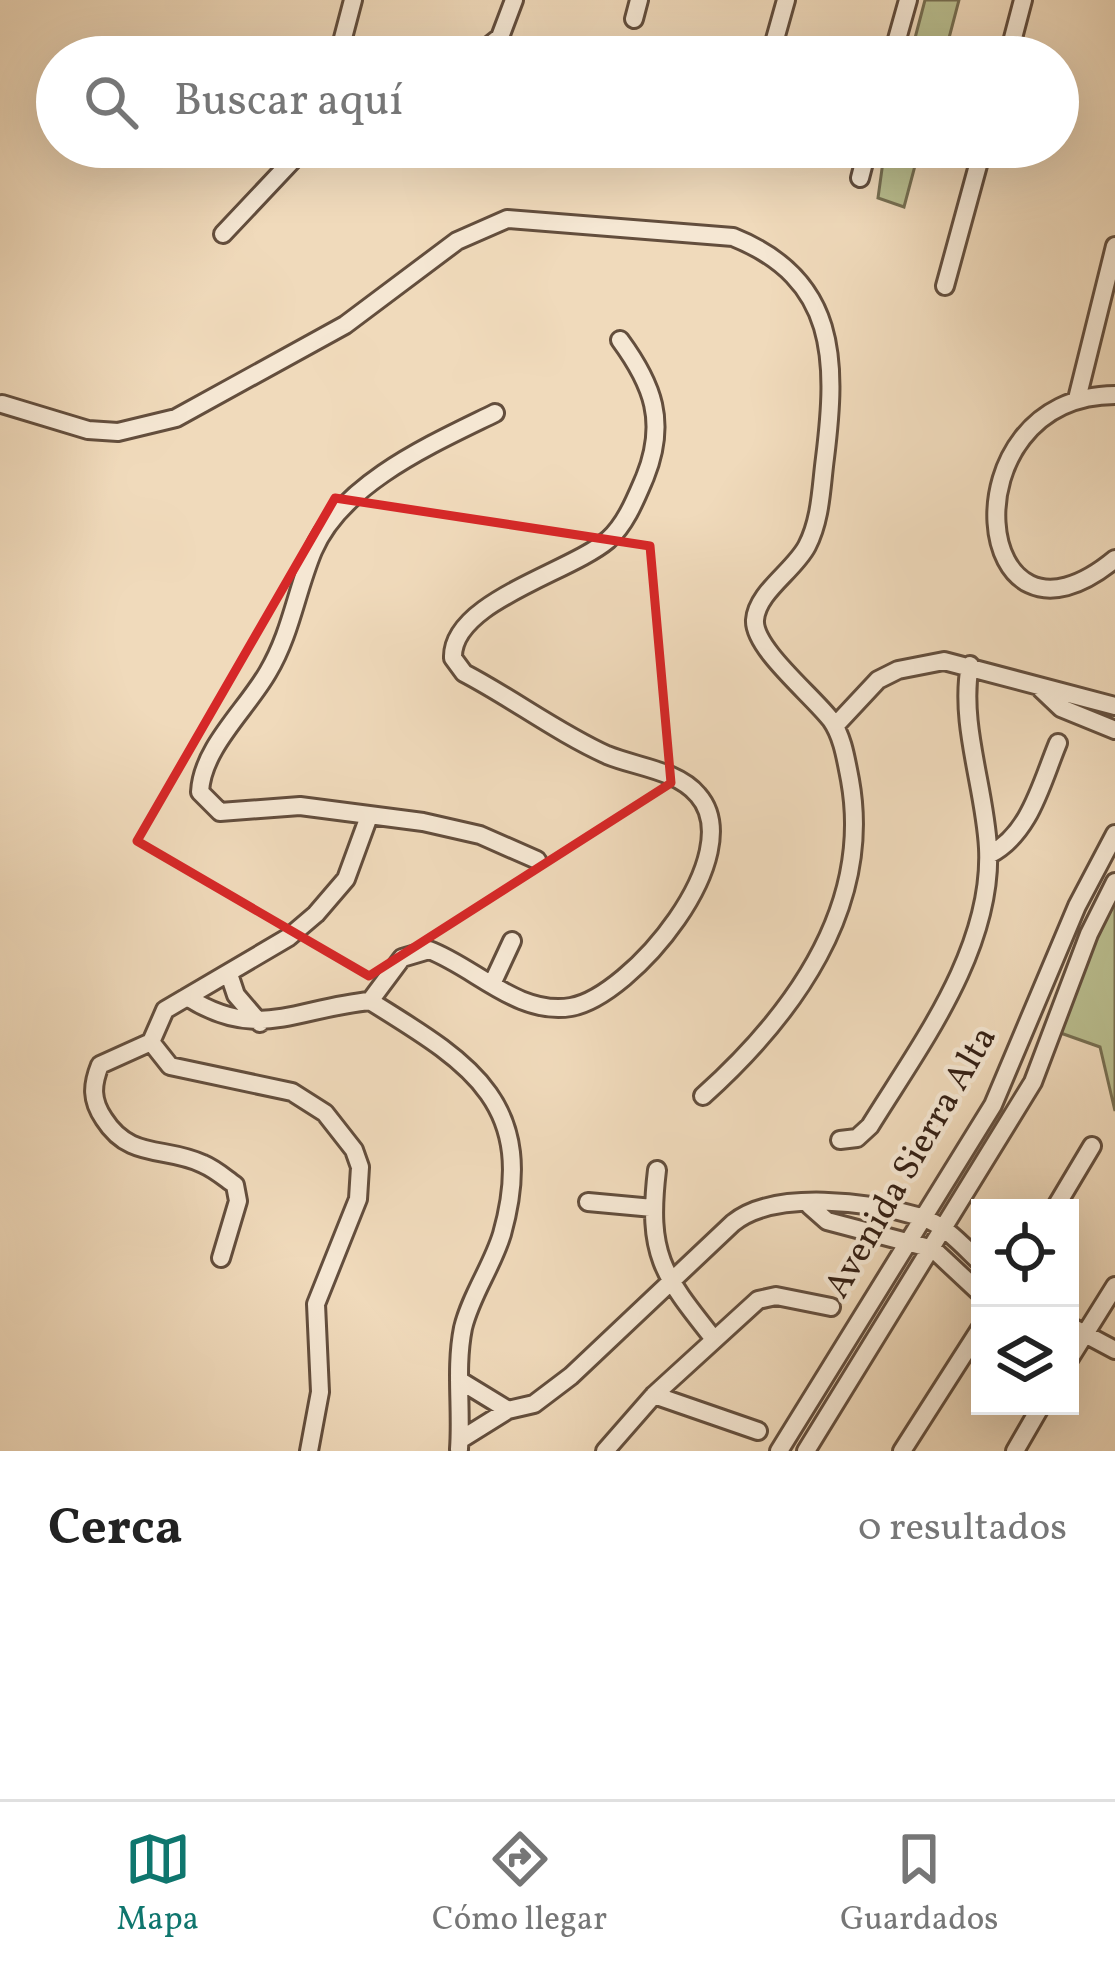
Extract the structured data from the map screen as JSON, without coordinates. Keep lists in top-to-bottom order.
{
  "streets": {
    "street": ["Avenida Sierra Alta"]
  },
  "page": {
    "search": "Buscar aquí",
    "heading": ["Cerca", "0 resultados"],
    "nav": ["Mapa", "Cómo llegar", "Guardados"]
  }
}
